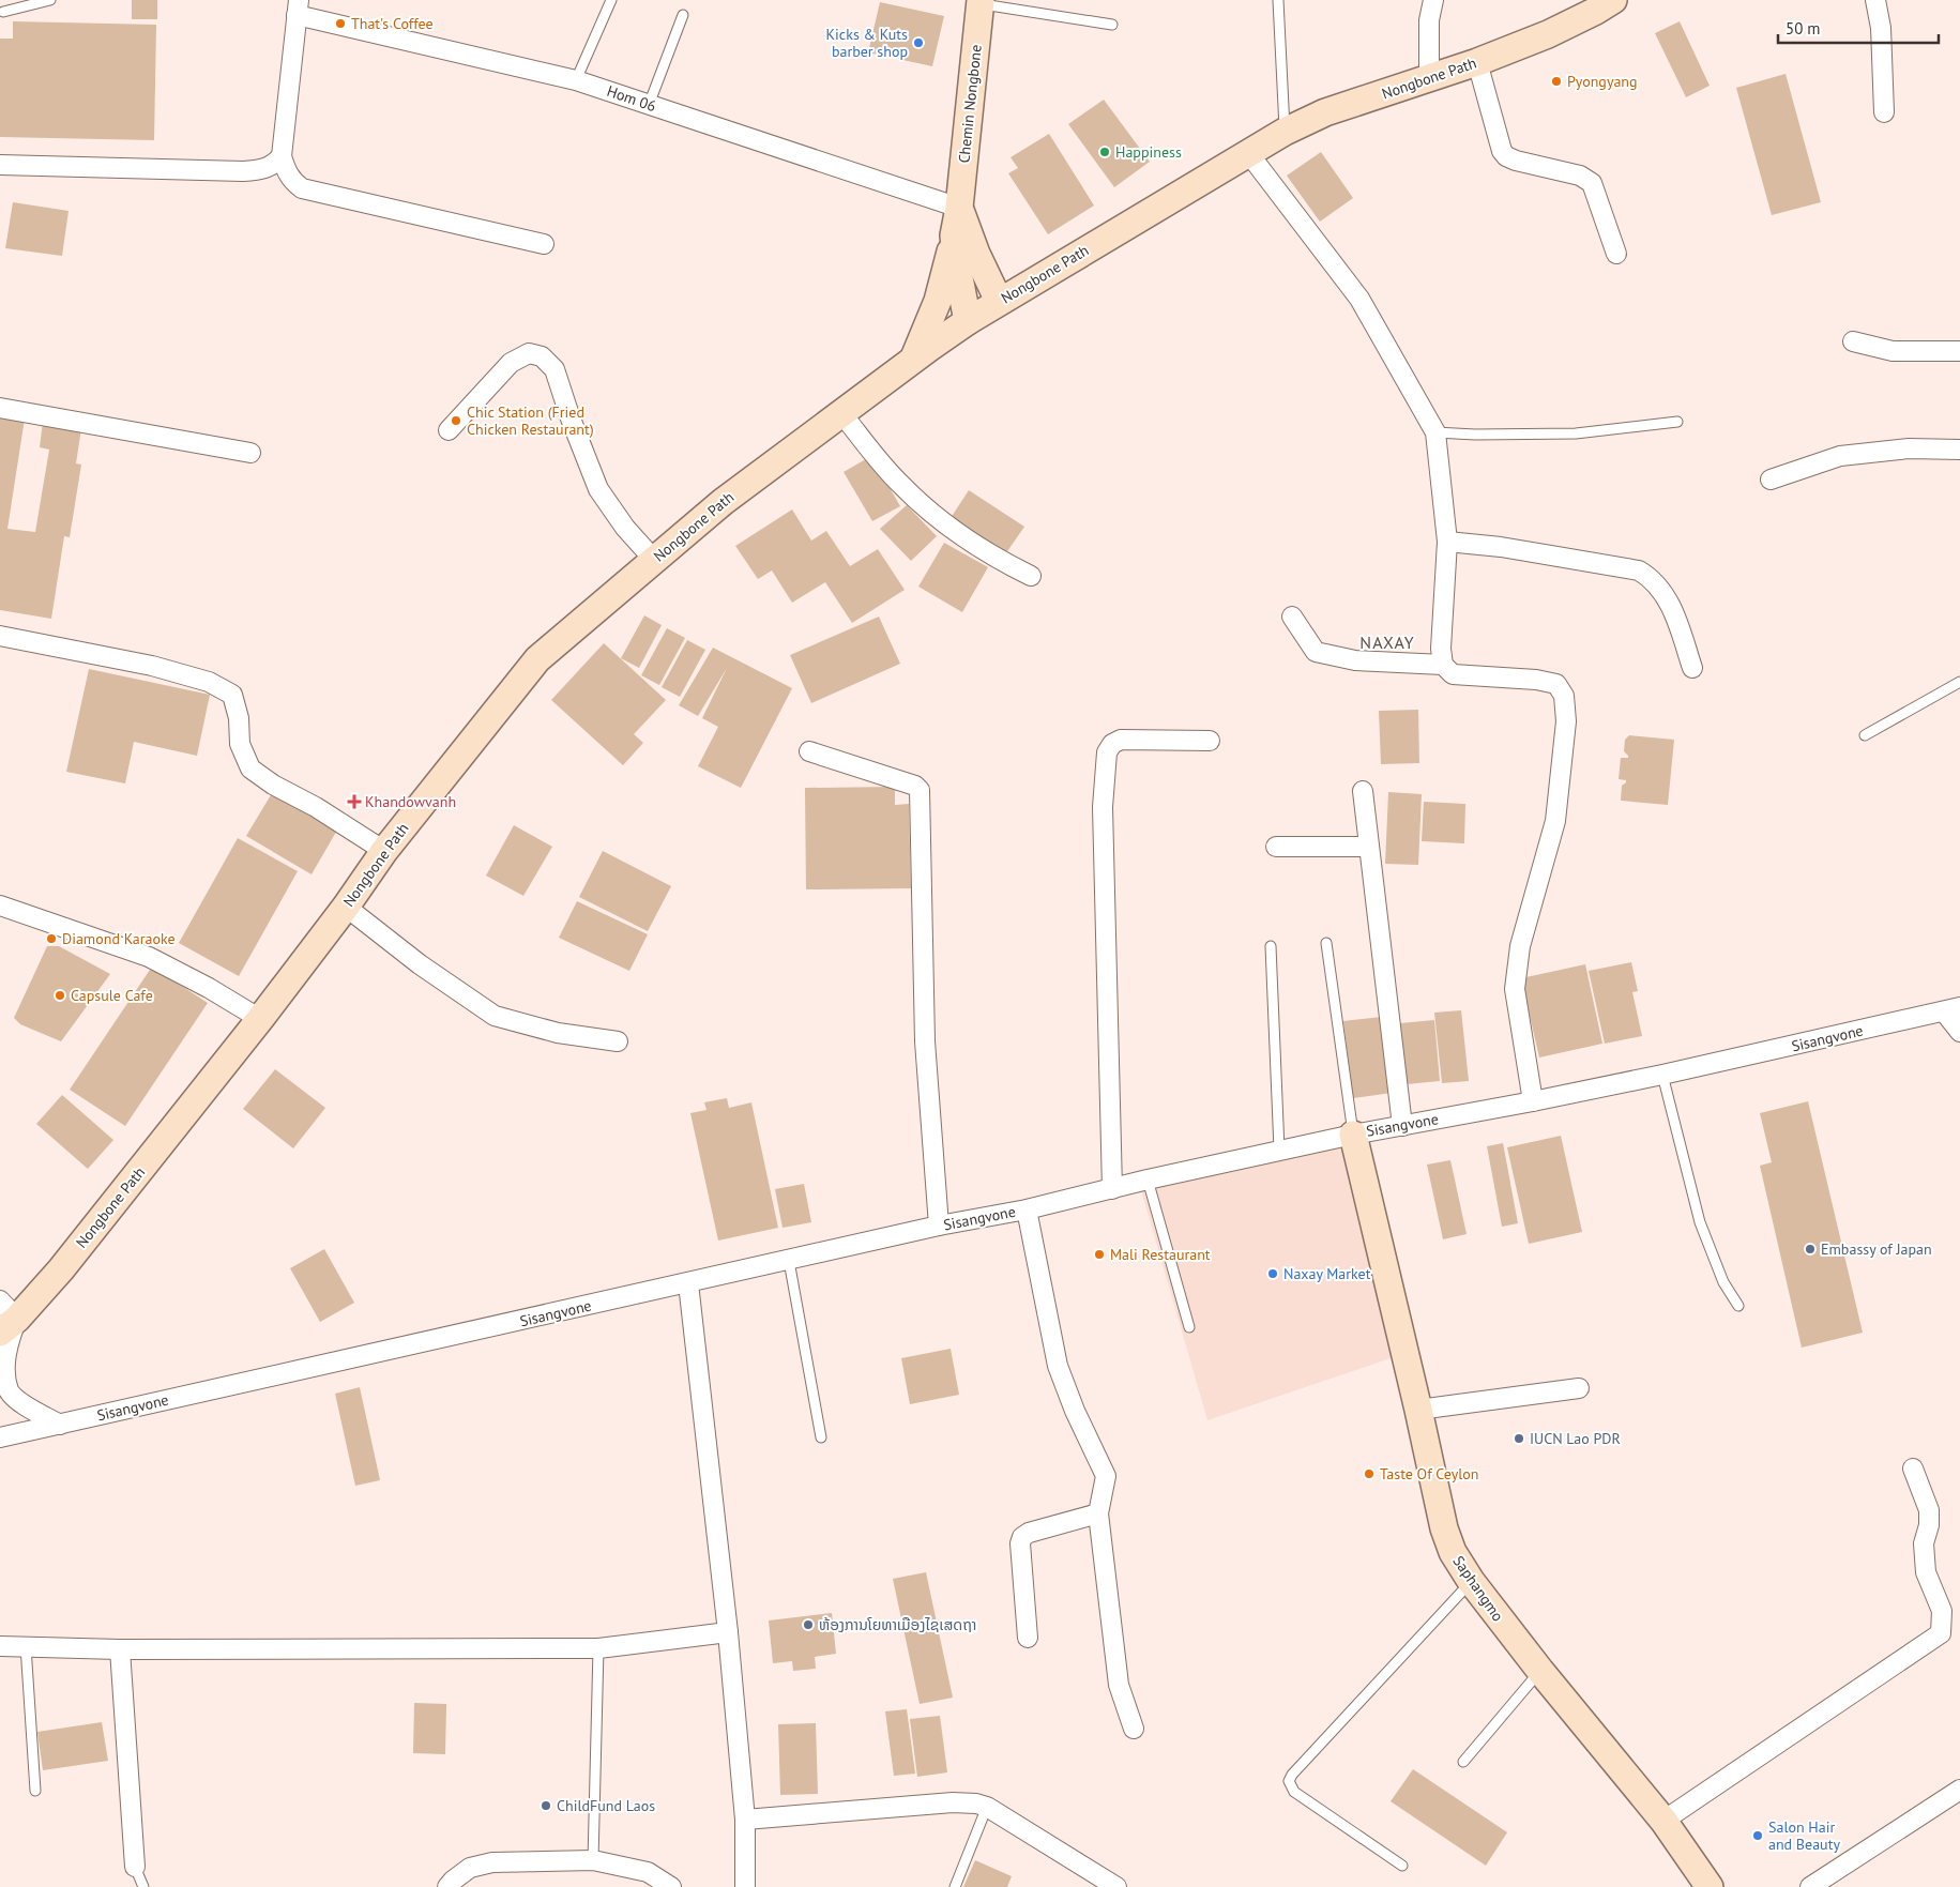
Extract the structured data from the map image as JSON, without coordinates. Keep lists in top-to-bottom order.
{
  "streets": {
    "street": [
      "Nongbone Path",
      "Hom 06",
      "Chemin Nongbone",
      "Sisangvone",
      "Saphangmo"
    ]
  },
  "crossings": [
    ["Nongbone Path", "Chemin Nongbone"],
    ["Hom 06", "Chemin Nongbone"],
    ["Sisangvone", "Saphangmo"]
  ],
  "districts": ["NAXAY"],
  "places": {
    "other": [
      "That's Coffee",
      "Kicks & Kuts barber shop",
      "Pyongyang",
      "Happiness",
      "Chic Station (Fried Chicken Restaurant)",
      "Diamond Karaoke",
      "Capsule Cafe",
      "Embassy of Japan",
      "Mali Restaurant",
      "Naxay Market",
      "IUCN Lao PDR",
      "Taste Of Ceylon",
      "ຫ້ອງການໂຍທາເມືອງໄຊເສດຖາ",
      "ChildFund Laos",
      "Salon Hair and Beauty"
    ],
    "health": ["Khandowvanh"]
  },
  "scale_bar": "50 m"
}
